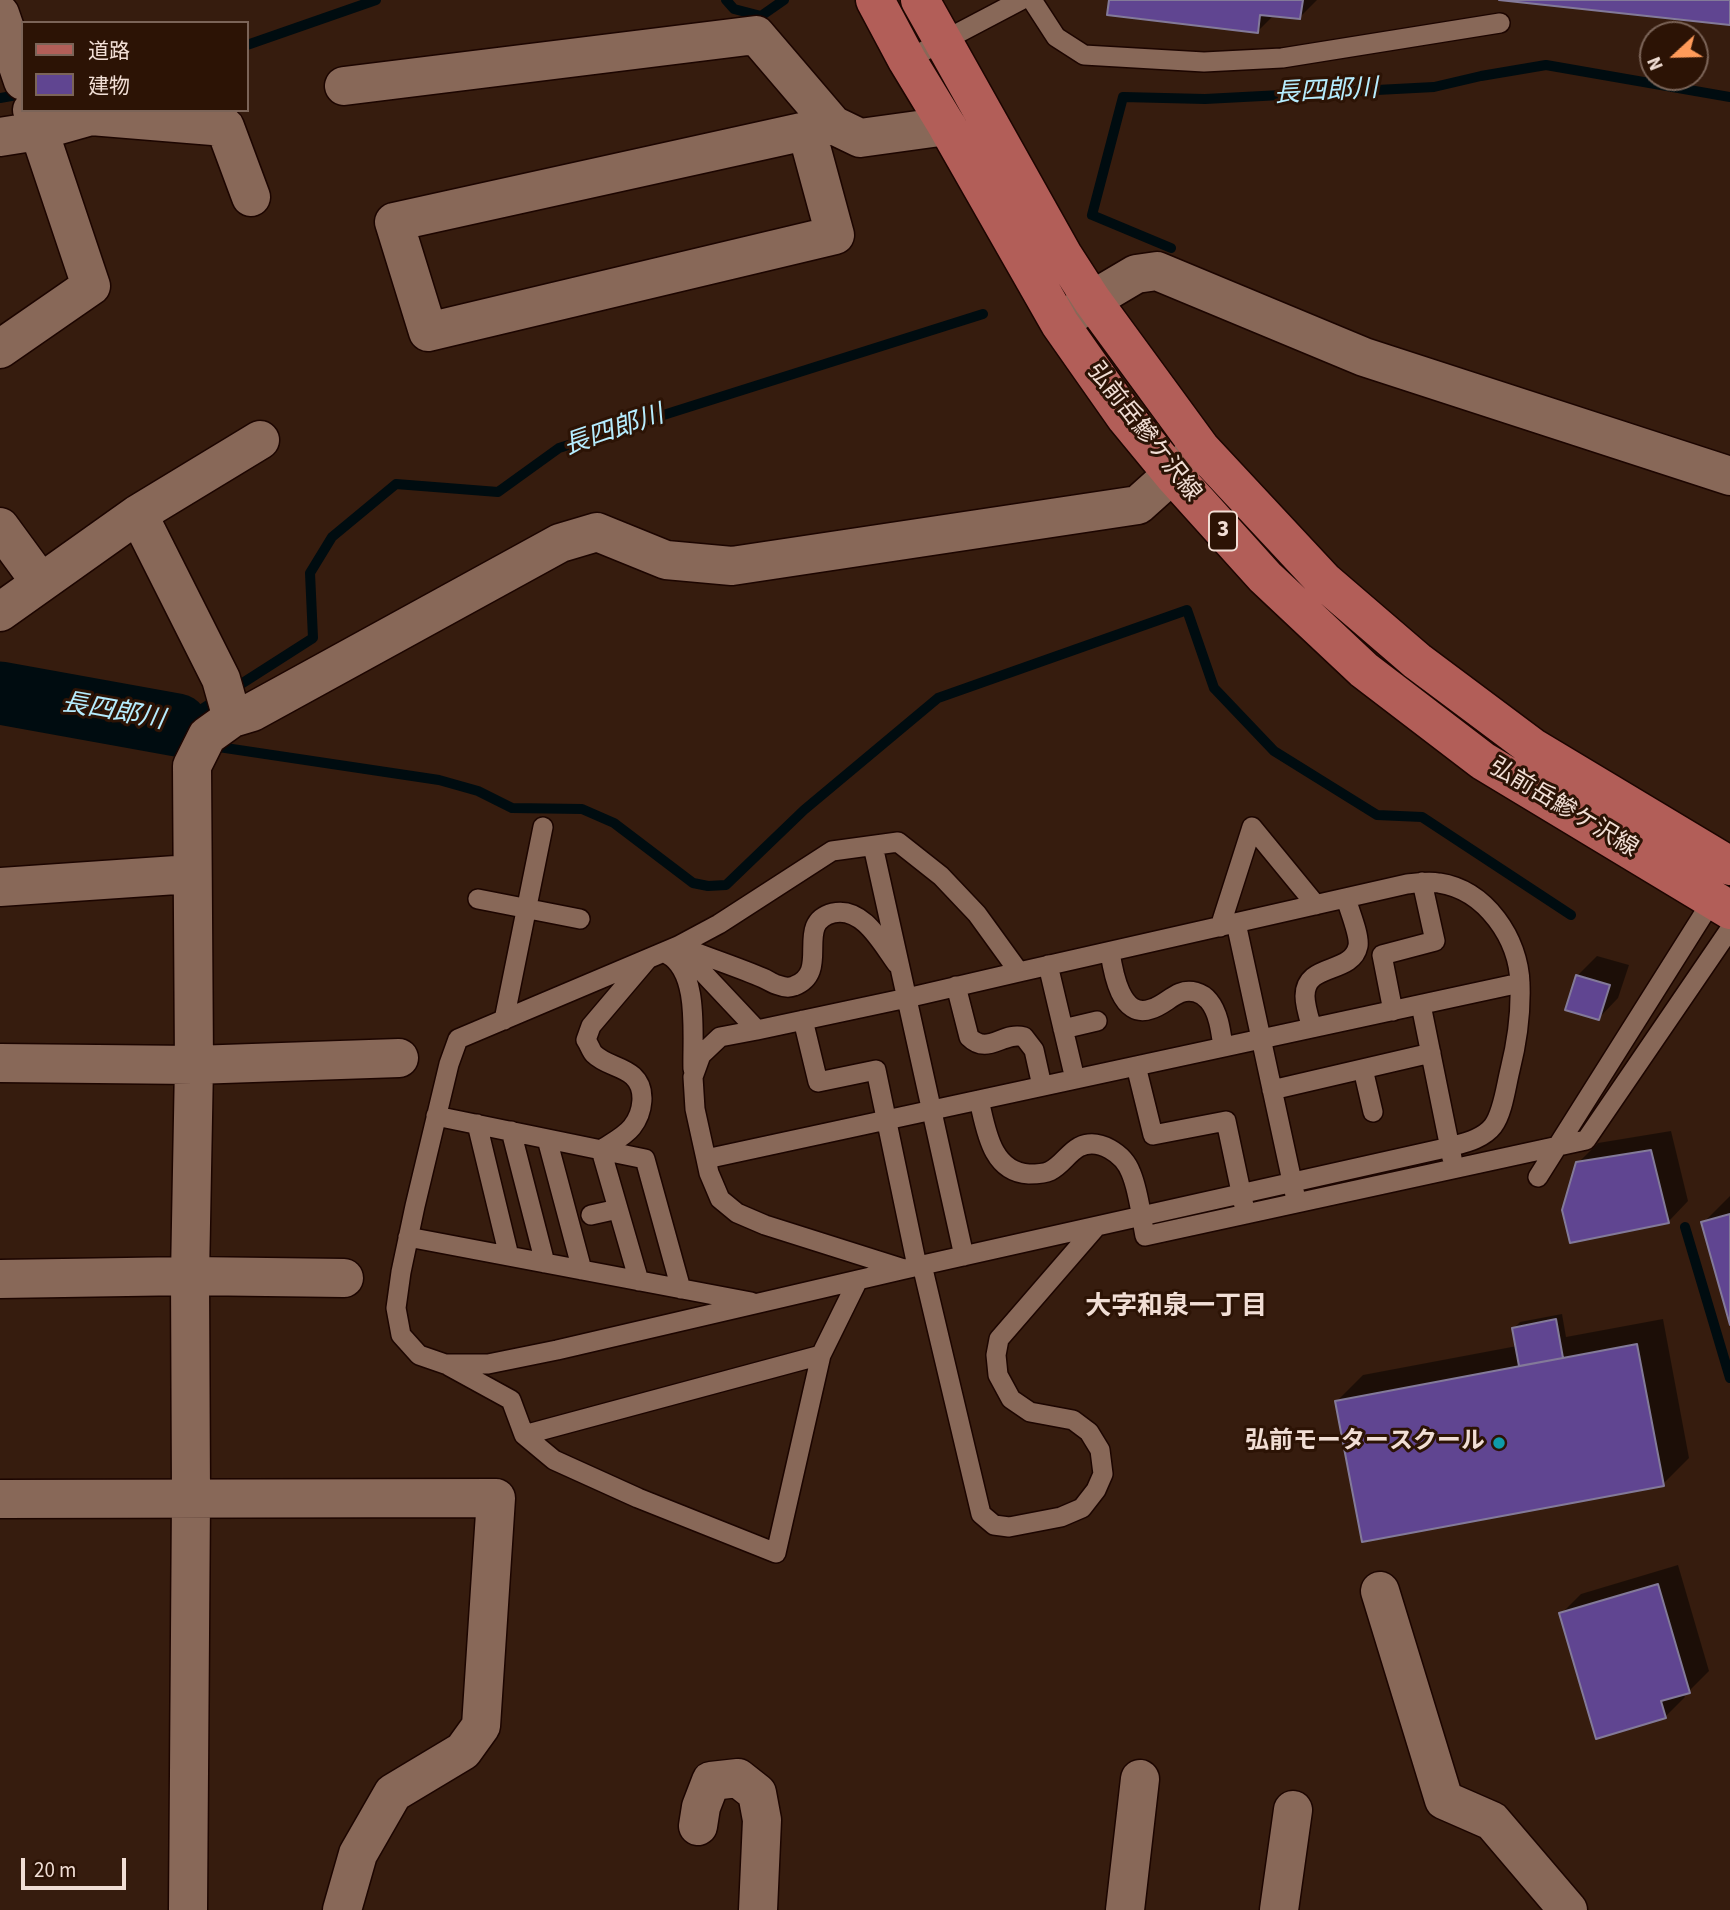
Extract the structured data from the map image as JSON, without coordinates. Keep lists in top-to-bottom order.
{
  "streets": {
    "main road": ["弘前岳鰺ケ沢線", "3"]
  },
  "crossings": [
    ["弘前岳鰺ケ沢線", "3"]
  ],
  "districts": ["大字和泉一丁目"],
  "water": ["長四郎川"],
  "places": ["弘前モータースクール"],
  "legend": ["道路", "建物"],
  "scale_bar": "20 m",
  "north": "left"
}
